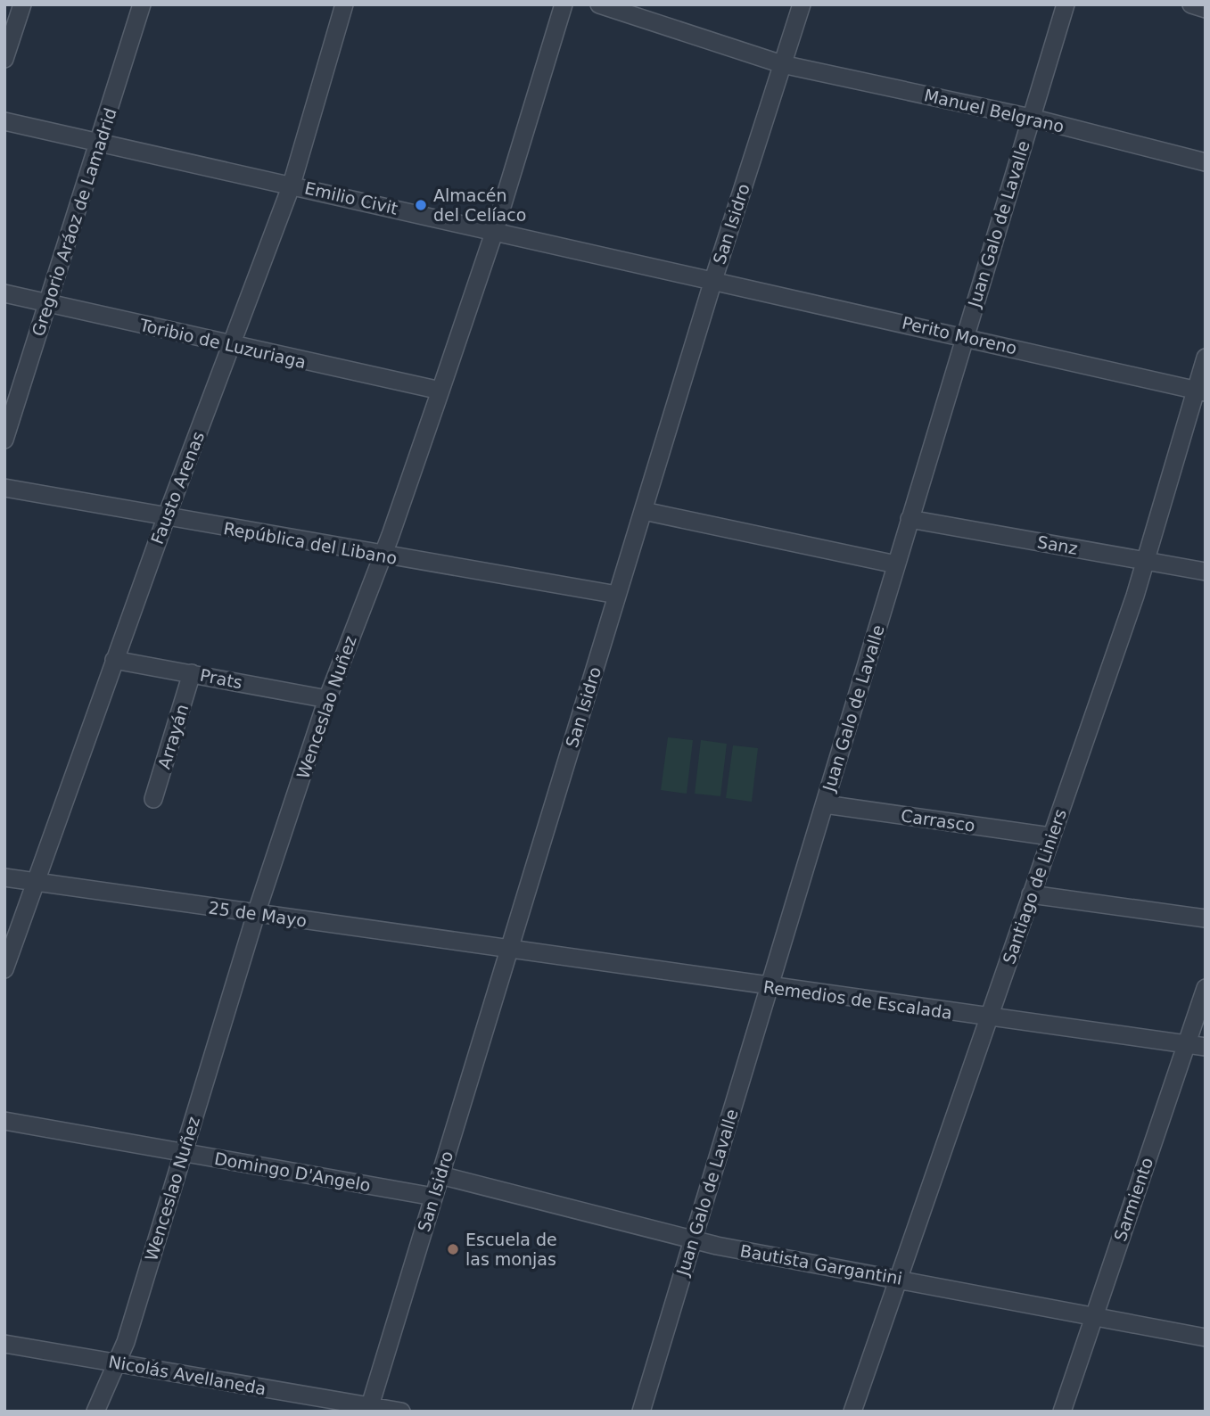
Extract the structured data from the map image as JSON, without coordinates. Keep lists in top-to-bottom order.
{
  "streets": {
    "street": [
      "Manuel Belgrano",
      "Emilio Civit",
      "Gregorio Aráoz de Lamadrid",
      "San Isidro",
      "Juan Galo de Lavalle",
      "Perito Moreno",
      "Toribio de Luzuriaga",
      "Fausto Arenas",
      "República del Libano",
      "Sanz",
      "Prats",
      "Wenceslao Nuñez",
      "Arrayán",
      "Carrasco",
      "Santiago de Liniers",
      "25 de Mayo",
      "Remedios de Escalada",
      "Domingo D'Angelo",
      "Sarmiento",
      "Bautista Gargantini",
      "Nicolás Avellaneda"
    ]
  },
  "crossings": [
    ["Manuel Belgrano", "San Isidro"],
    ["Manuel Belgrano", "Juan Galo de Lavalle"],
    ["Emilio Civit", "Gregorio Aráoz de Lamadrid"],
    ["Emilio Civit", "San Isidro"],
    ["Emilio Civit", "Perito Moreno"],
    ["Emilio Civit", "Fausto Arenas"],
    ["Emilio Civit", "Wenceslao Nuñez"],
    ["Gregorio Aráoz de Lamadrid", "Toribio de Luzuriaga"],
    ["San Isidro", "Perito Moreno"],
    ["San Isidro", "República del Libano"],
    ["San Isidro", "25 de Mayo"],
    ["San Isidro", "Remedios de Escalada"],
    ["San Isidro", "Domingo D'Angelo"],
    ["San Isidro", "Bautista Gargantini"],
    ["San Isidro", "Nicolás Avellaneda"],
    ["Juan Galo de Lavalle", "Perito Moreno"],
    ["Juan Galo de Lavalle", "Sanz"],
    ["Juan Galo de Lavalle", "Carrasco"],
    ["Juan Galo de Lavalle", "Remedios de Escalada"],
    ["Juan Galo de Lavalle", "Bautista Gargantini"],
    ["Perito Moreno", "Santiago de Liniers"],
    ["Toribio de Luzuriaga", "Fausto Arenas"],
    ["Toribio de Luzuriaga", "Wenceslao Nuñez"],
    ["Fausto Arenas", "República del Libano"],
    ["Fausto Arenas", "Prats"],
    ["Fausto Arenas", "25 de Mayo"],
    ["República del Libano", "Wenceslao Nuñez"],
    ["Sanz", "Santiago de Liniers"],
    ["Prats", "Wenceslao Nuñez"],
    ["Prats", "Arrayán"],
    ["Wenceslao Nuñez", "25 de Mayo"],
    ["Wenceslao Nuñez", "Domingo D'Angelo"],
    ["Wenceslao Nuñez", "Nicolás Avellaneda"],
    ["Carrasco", "Santiago de Liniers"],
    ["Santiago de Liniers", "Remedios de Escalada"],
    ["Santiago de Liniers", "Bautista Gargantini"],
    ["25 de Mayo", "Remedios de Escalada"],
    ["Remedios de Escalada", "Sarmiento"],
    ["Sarmiento", "Bautista Gargantini"]
  ],
  "places": ["Almacén del Celíaco", "Escuela de las monjas"]
}
